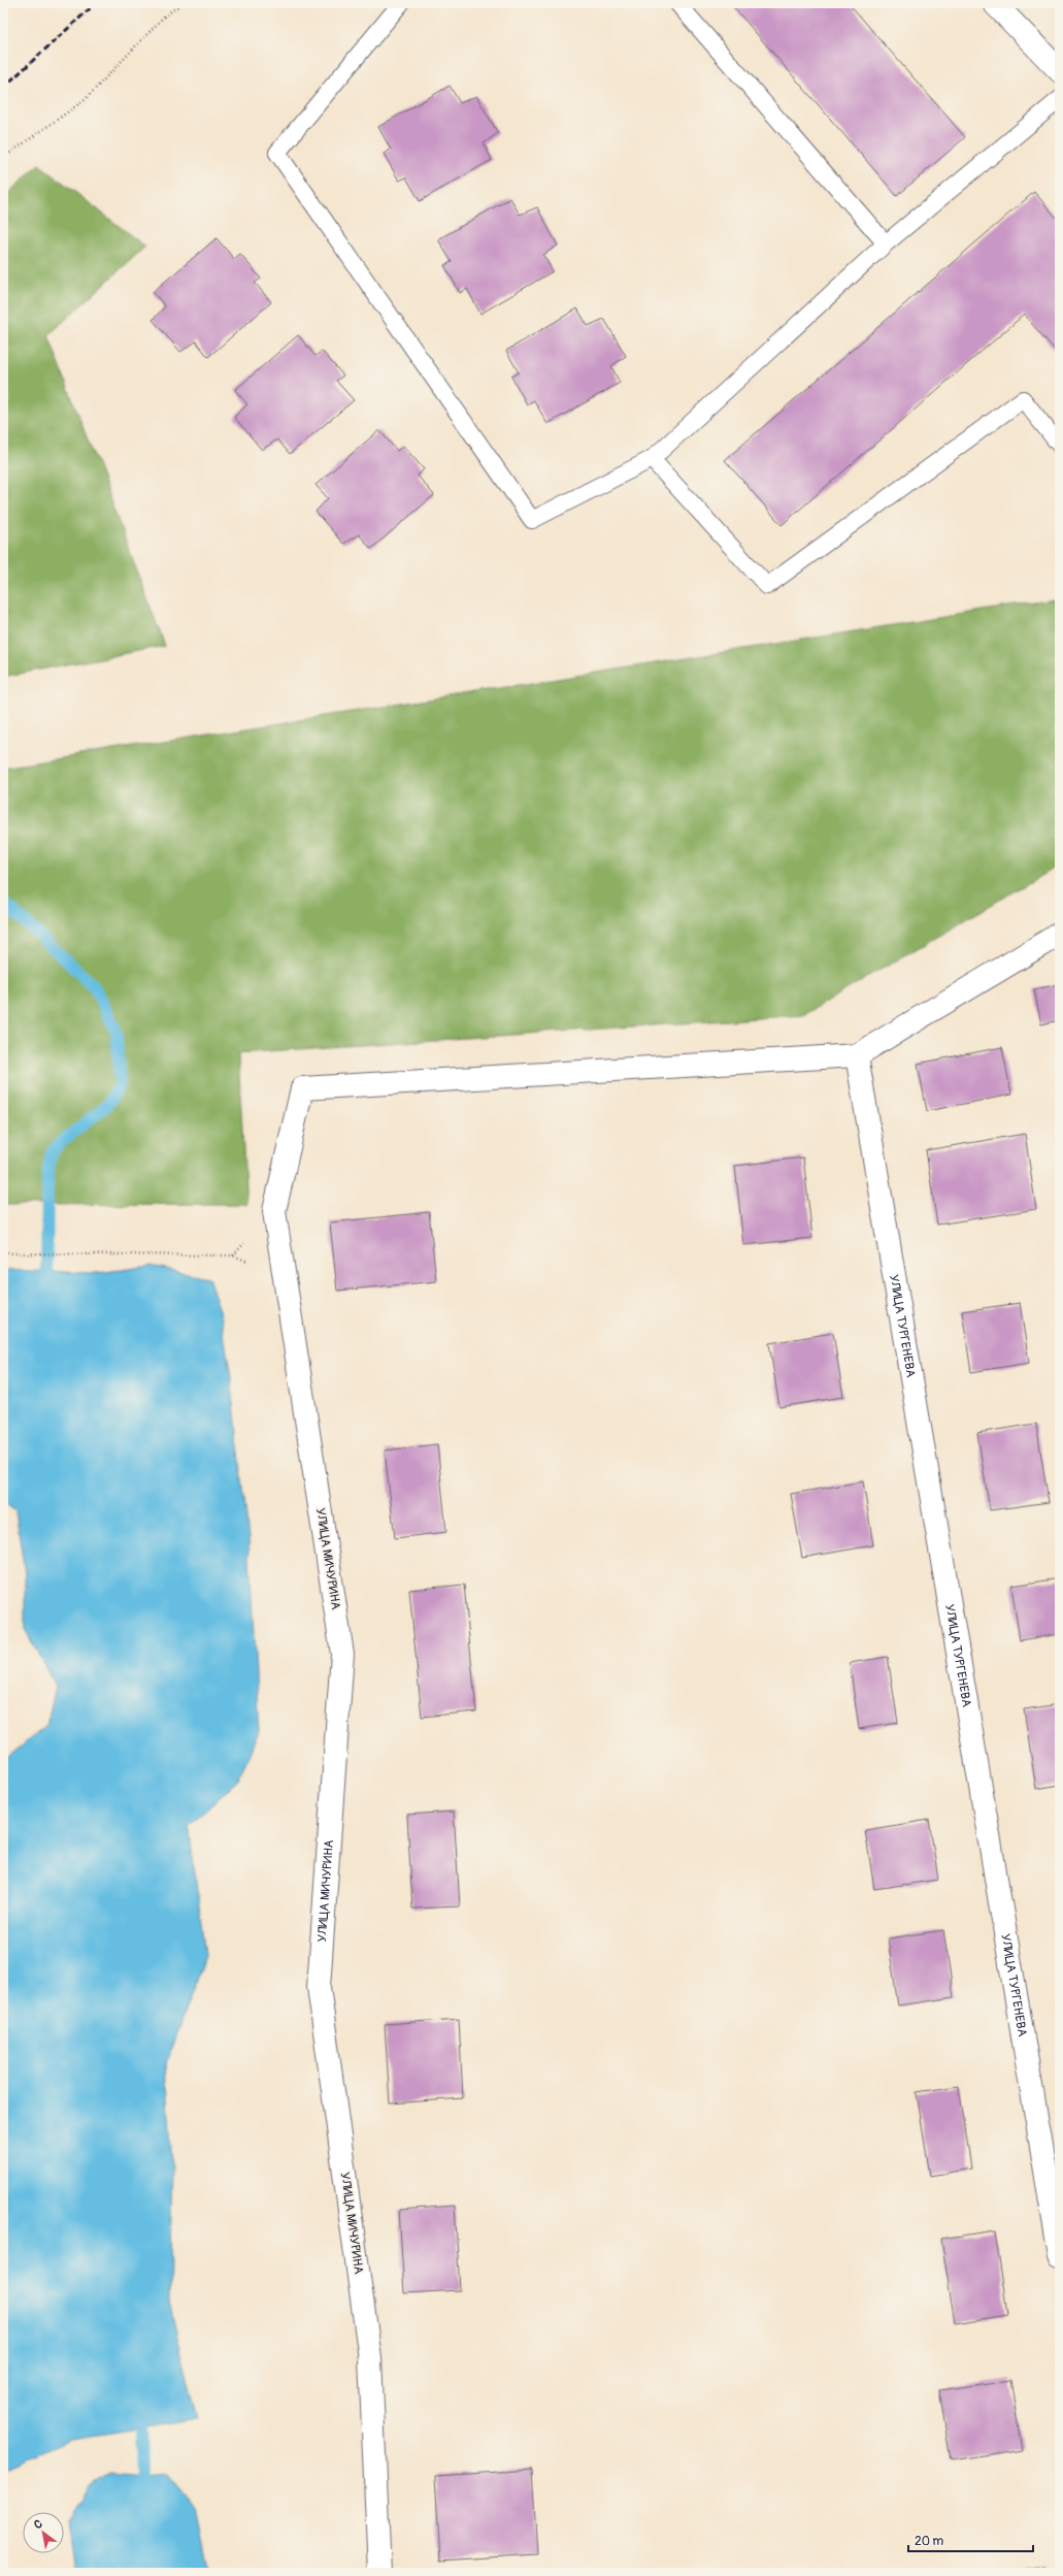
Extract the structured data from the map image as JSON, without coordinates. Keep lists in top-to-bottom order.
{
  "streets": {
    "street": ["УЛИЦА ТУРГЕНЕВА", "УЛИЦА МИЧУРИНА"]
  },
  "crossings": [
    ["УЛИЦА ТУРГЕНЕВА", "УЛИЦА МИЧУРИНА"]
  ],
  "scale_bar": "20 m",
  "north": "top left"
}
